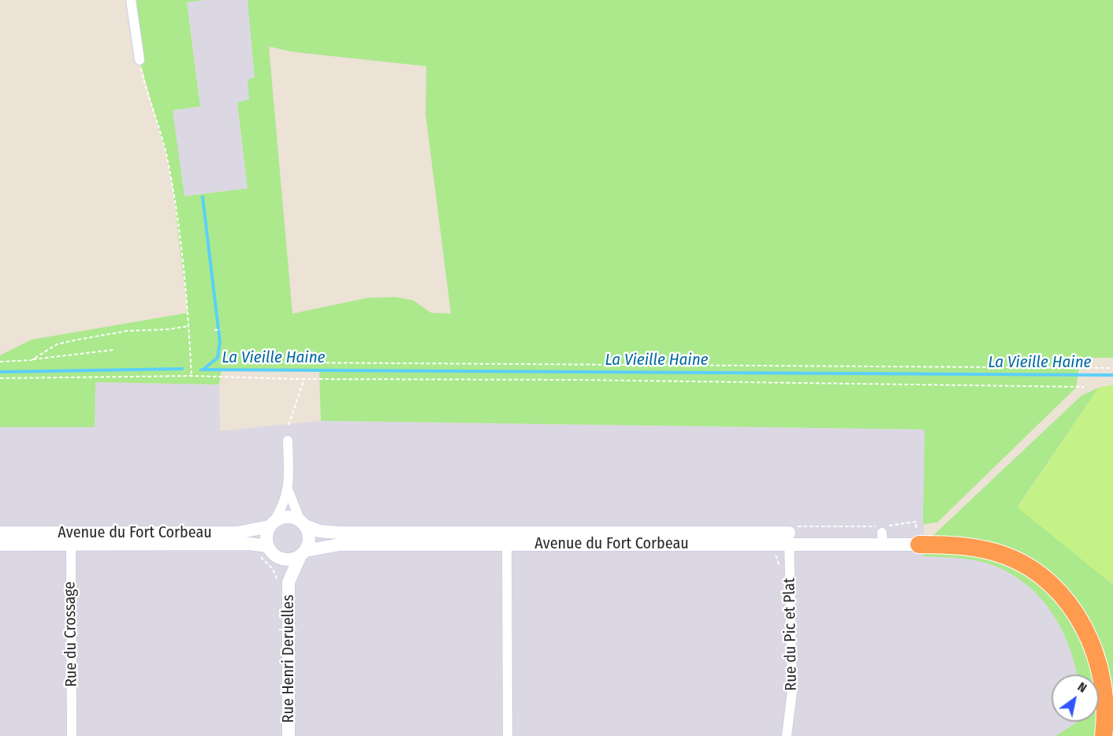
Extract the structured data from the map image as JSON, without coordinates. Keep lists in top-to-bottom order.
{
  "streets": {
    "street": [
      "Avenue du Fort Corbeau",
      "Rue du Crossage",
      "Rue du Pic et Plat",
      "Rue Henri Deruelles"
    ]
  },
  "crossings": [
    ["Avenue du Fort Corbeau", "Rue du Crossage"],
    ["Avenue du Fort Corbeau", "Rue du Pic et Plat"],
    ["Avenue du Fort Corbeau", "Rue Henri Deruelles"]
  ],
  "water": ["La Vieille Haine"],
  "north": "top right"
}
